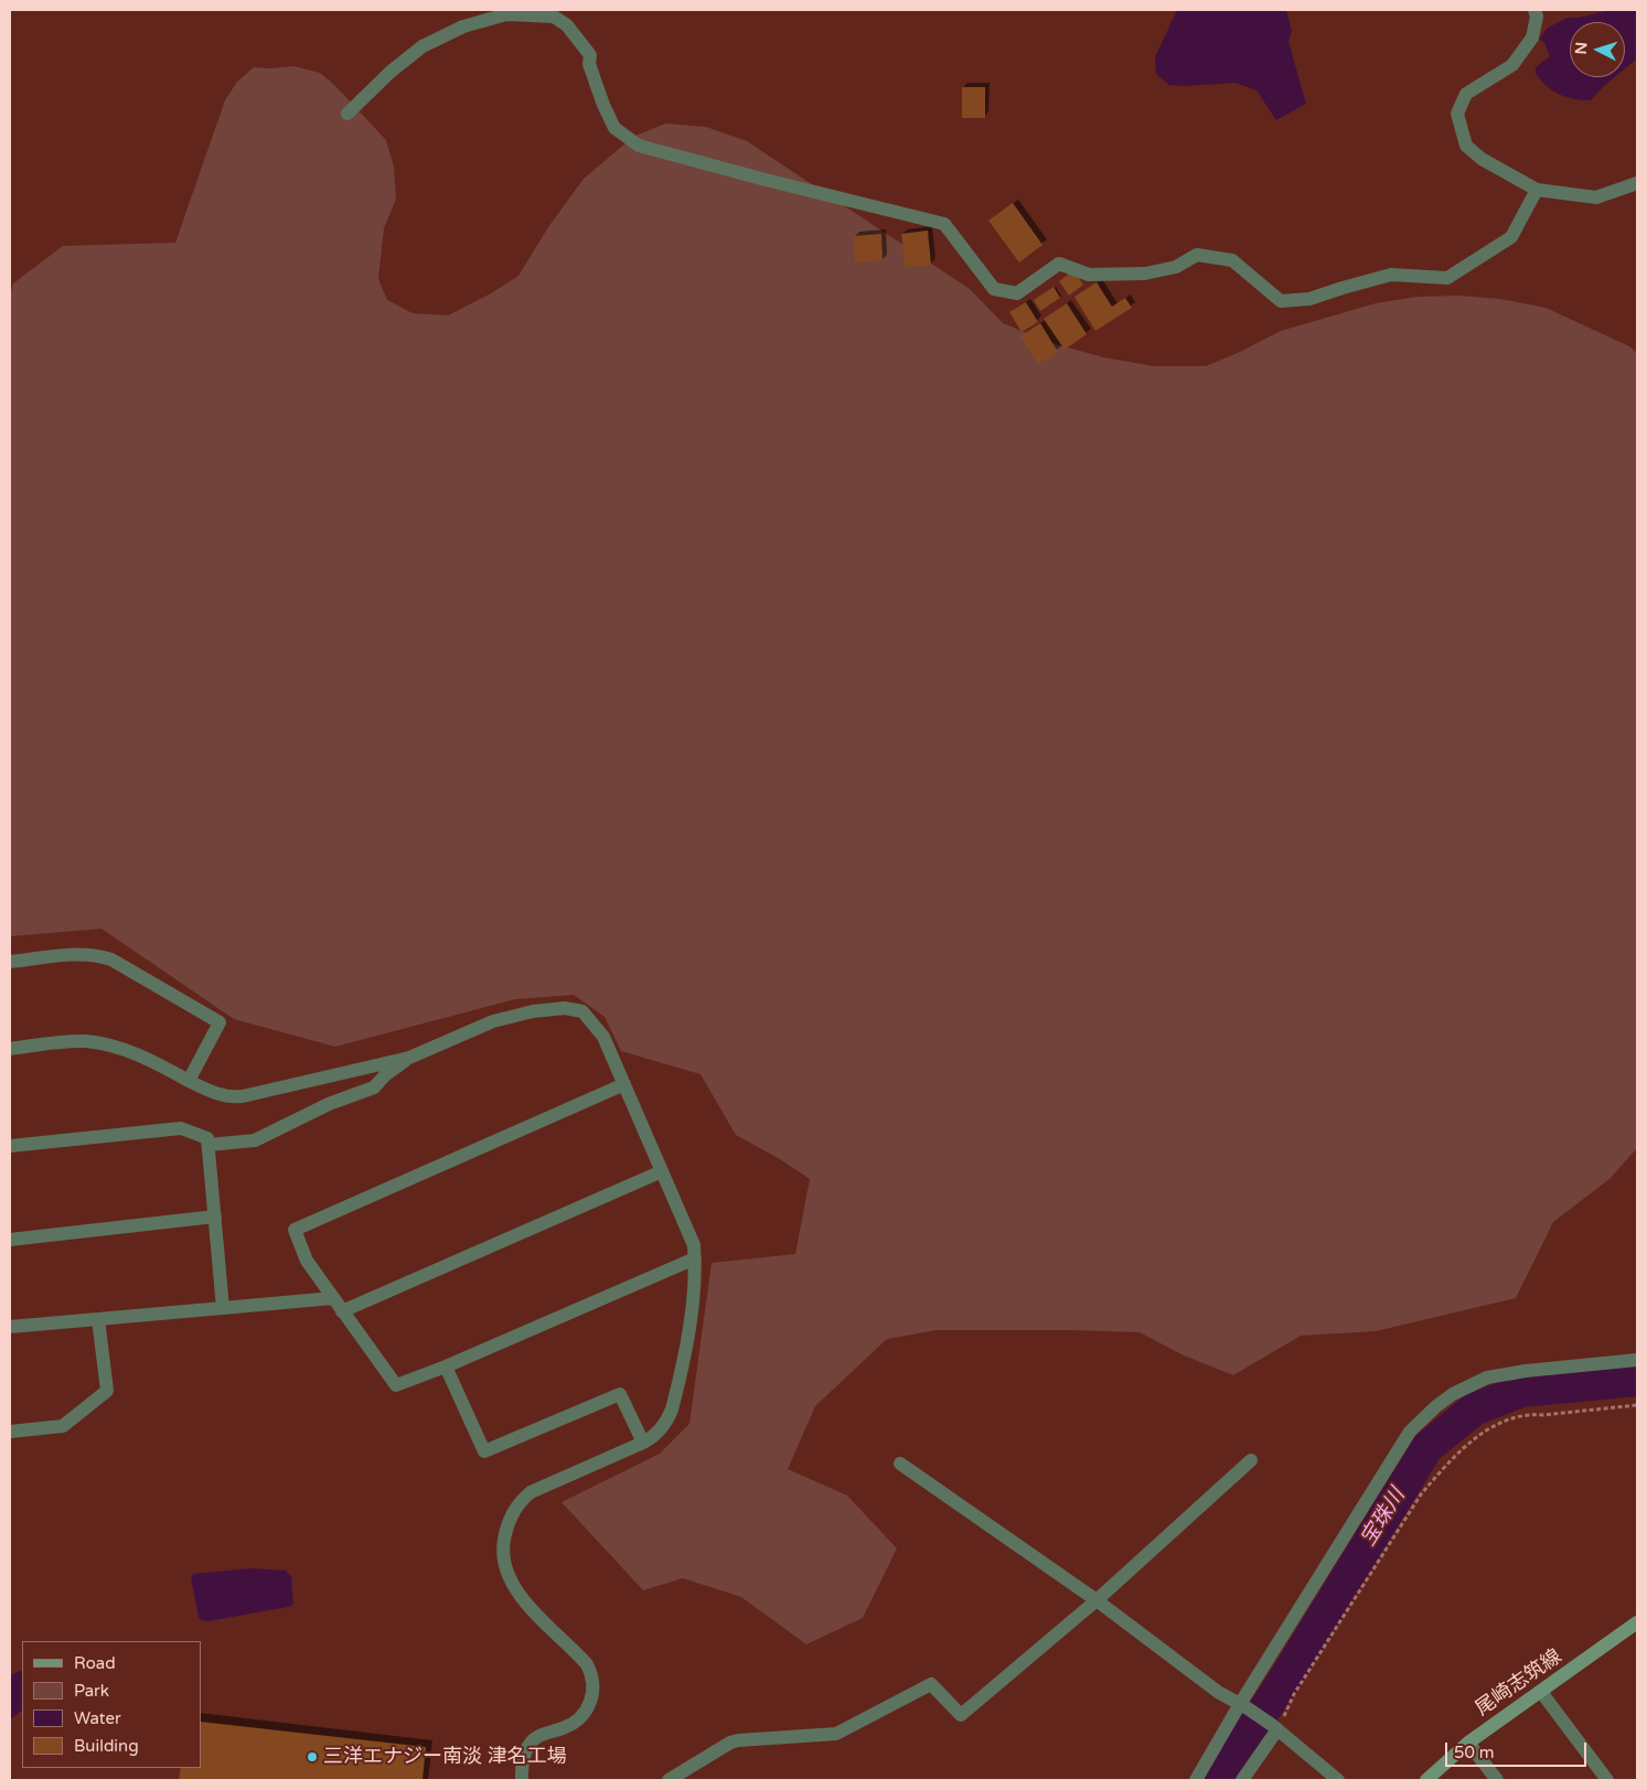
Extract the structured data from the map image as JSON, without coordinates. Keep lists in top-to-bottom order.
{
  "streets": {
    "main road": ["尾崎志筑線"]
  },
  "water": ["宝珠川"],
  "places": ["三洋エナジー南淡 津名工場"],
  "legend": [
    "Road",
    "Park",
    "Water",
    "Building"
  ],
  "scale_bar": "50 m",
  "north": "left"
}
